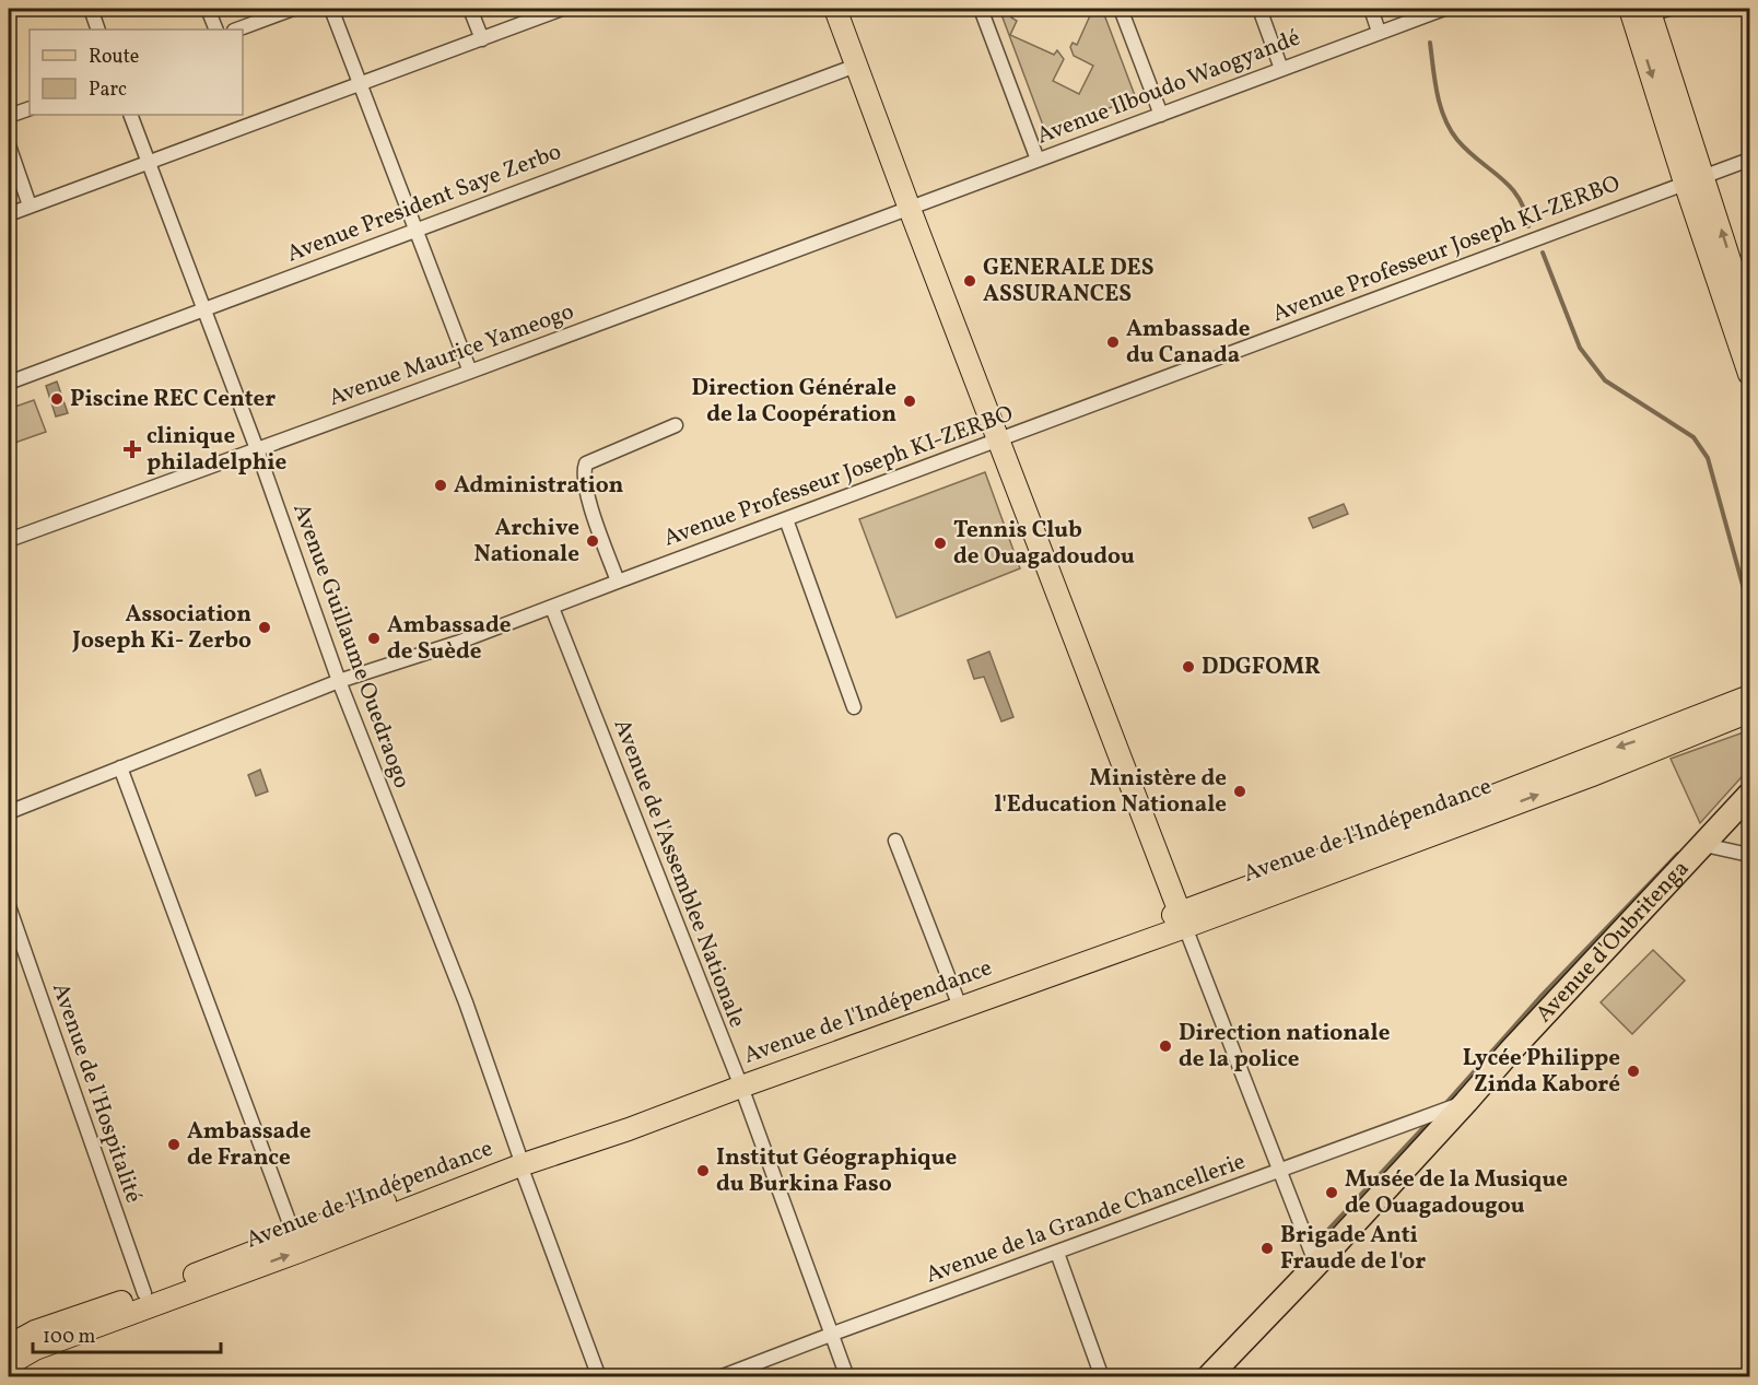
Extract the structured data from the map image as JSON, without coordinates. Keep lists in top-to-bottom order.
{
  "streets": {
    "highway": ["Avenue d'Oubritenga"],
    "main road": ["Avenue de l'Indépendance"],
    "street": [
      "Avenue Ilboudo Waogyandé",
      "Avenue President Saye Zerbo",
      "Avenue Professeur Joseph KI-ZERBO",
      "Avenue Maurice Yameogo",
      "Avenue Guillaume Ouedraogo",
      "Avenue de l'Assemblee Nationale",
      "Avenue de l'Hospitalité",
      "Avenue de la Grande Chancellerie"
    ]
  },
  "crossings": [
    ["Avenue Ilboudo Waogyandé", "Avenue Maurice Yameogo"],
    ["Avenue President Saye Zerbo", "Avenue Guillaume Ouedraogo"],
    ["Avenue Professeur Joseph KI-ZERBO", "Avenue Guillaume Ouedraogo"],
    ["Avenue Professeur Joseph KI-ZERBO", "Avenue de l'Assemblee Nationale"],
    ["Avenue Maurice Yameogo", "Avenue Guillaume Ouedraogo"],
    ["Avenue Guillaume Ouedraogo", "Avenue de l'Indépendance"],
    ["Avenue de l'Indépendance", "Avenue de l'Assemblee Nationale"],
    ["Avenue de l'Indépendance", "Avenue de l'Hospitalité"],
    ["Avenue de l'Assemblee Nationale", "Avenue de la Grande Chancellerie"],
    ["Avenue d'Oubritenga", "Avenue de la Grande Chancellerie"]
  ],
  "places": {
    "other": [
      "GENERALE DES ASSURANCES",
      "Ambassade du Canada",
      "Piscine REC Center",
      "Direction Générale de la Coopération",
      "Administration",
      "Archive Nationale",
      "Tennis Club de Ouagadoudou",
      "Association Joseph Ki- Zerbo",
      "Ambassade de Suède",
      "DDGFOMR",
      "Ministère de l'Education Nationale",
      "Direction nationale de la police",
      "Lycée Philippe Zinda Kaboré",
      "Ambassade de France",
      "Institut Géographique du Burkina Faso",
      "Musée de la Musique de Ouagadougou",
      "Brigade Anti Fraude de l'or"
    ],
    "health": ["clinique philadelphie"]
  },
  "legend": ["Route", "Parc"],
  "scale_bar": "100 m"
}
